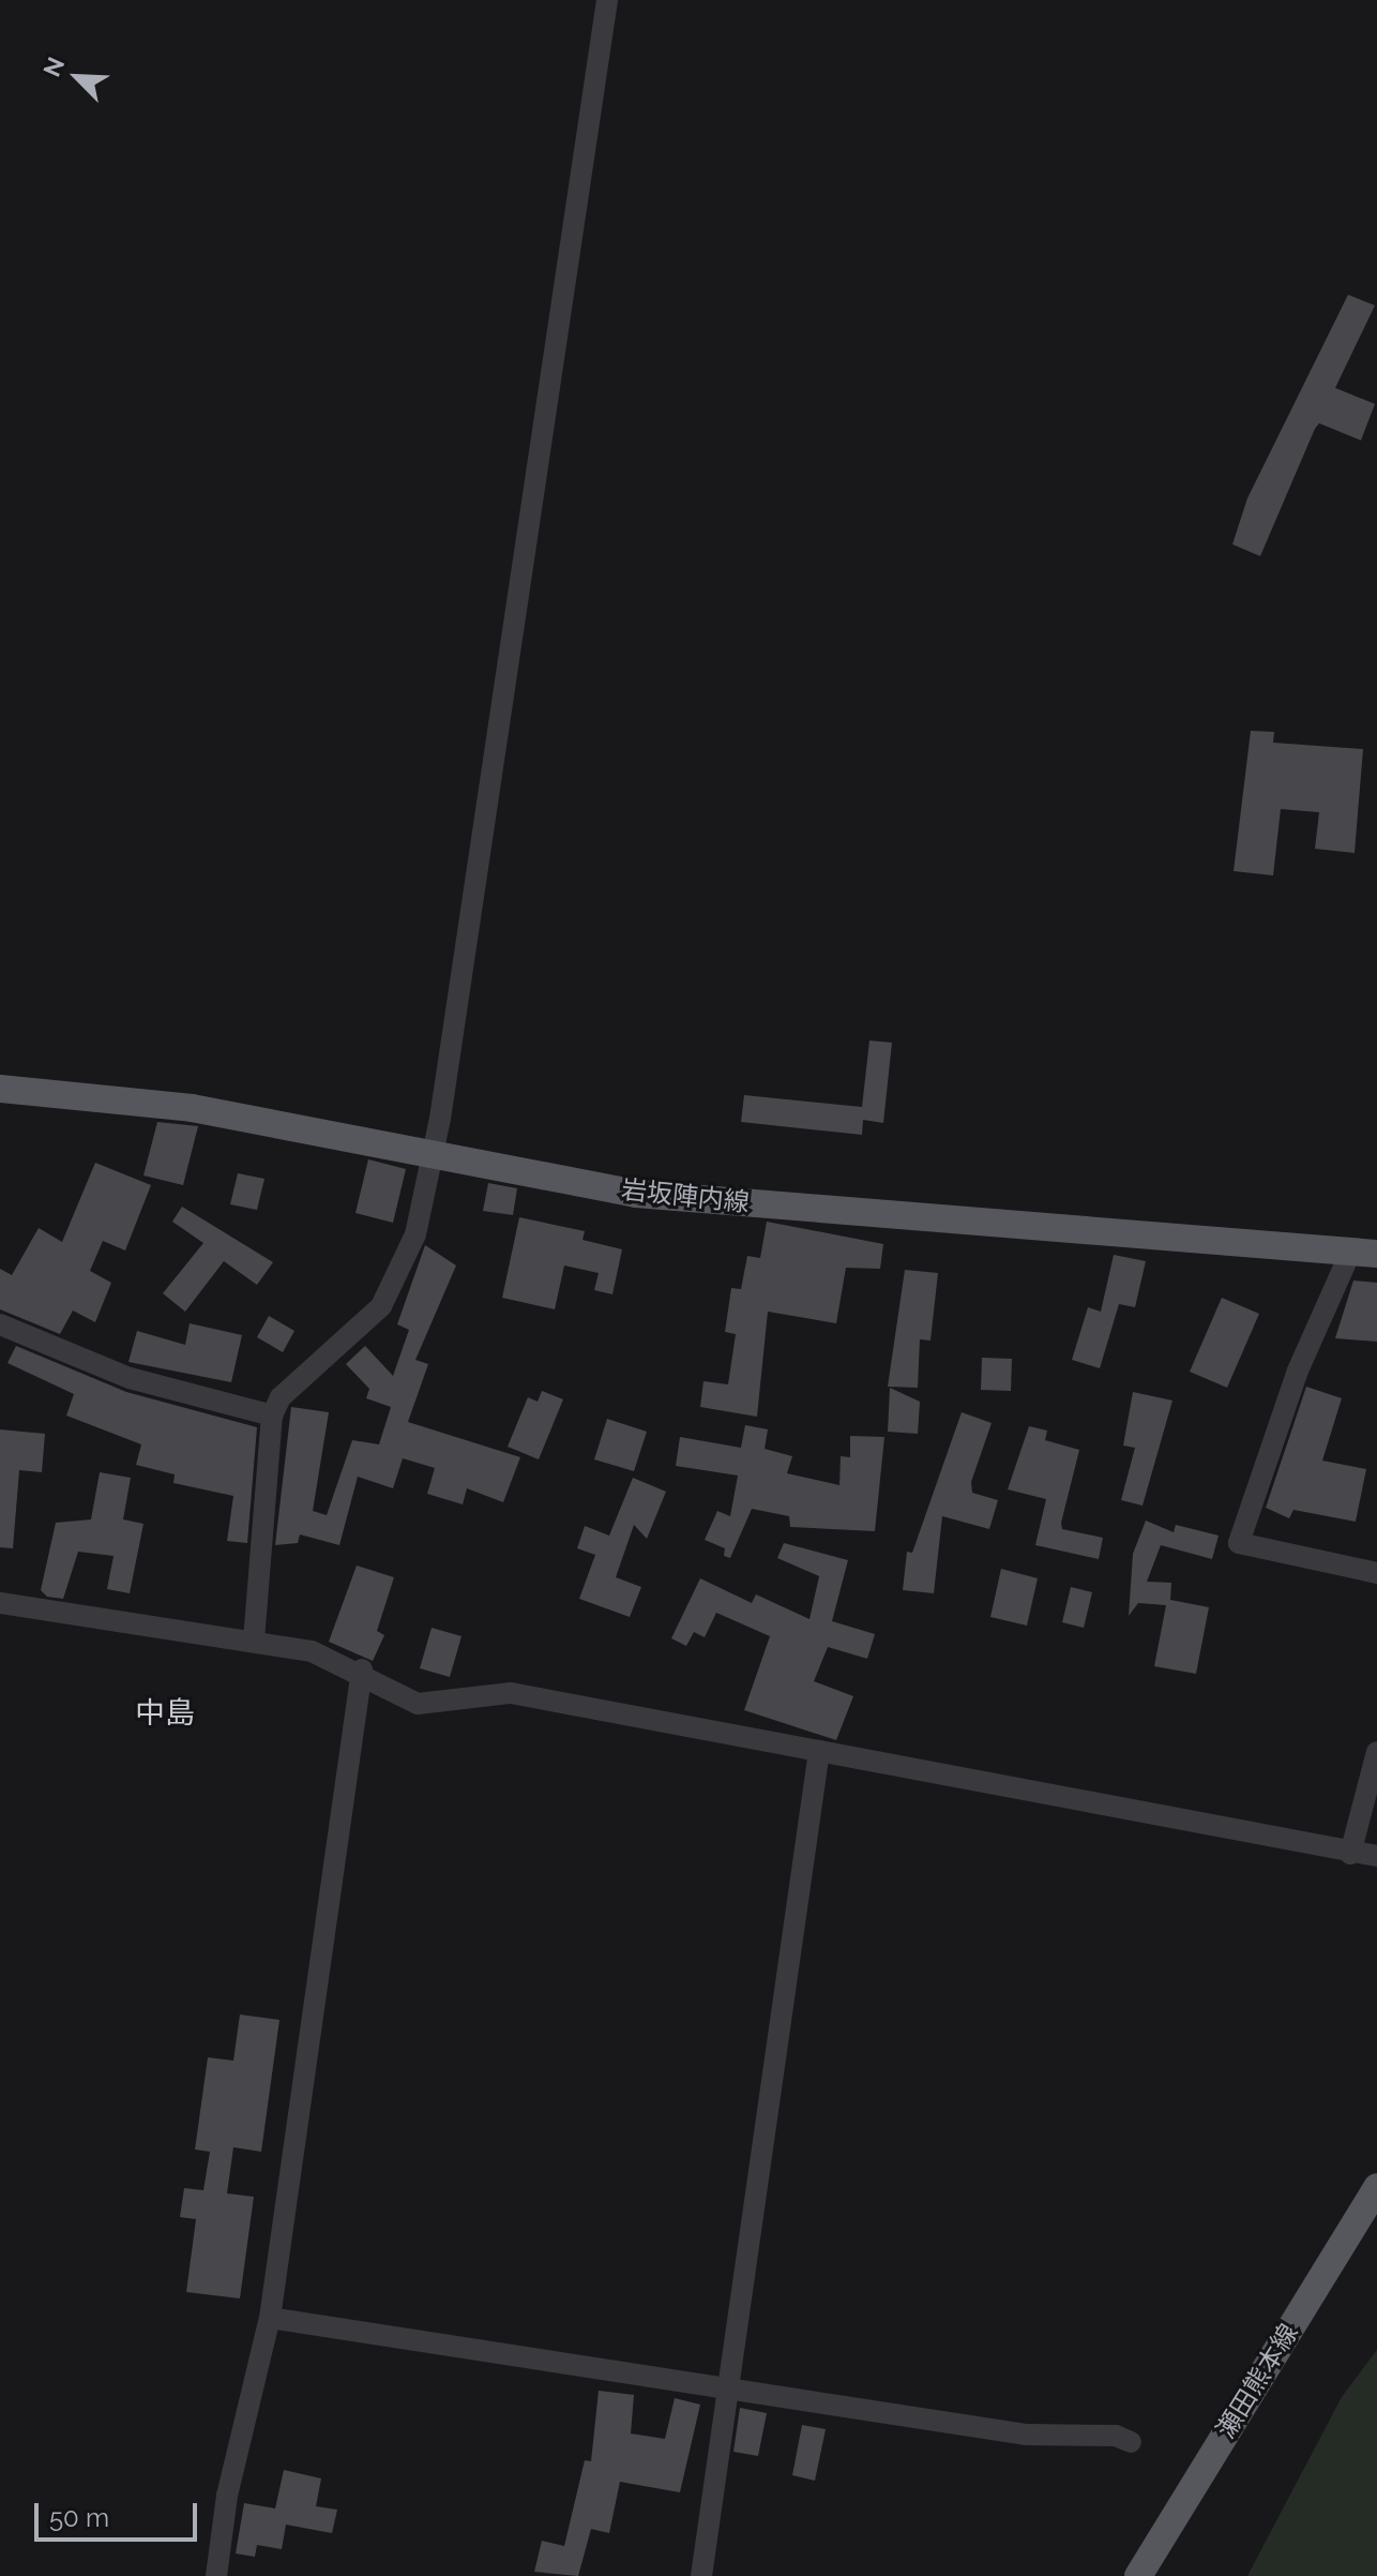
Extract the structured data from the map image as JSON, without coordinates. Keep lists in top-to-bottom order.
{
  "streets": {
    "main road": ["岩坂陣内線", "瀬田熊本線"]
  },
  "districts": ["中島"],
  "scale_bar": "50 m",
  "north": "top left"
}
